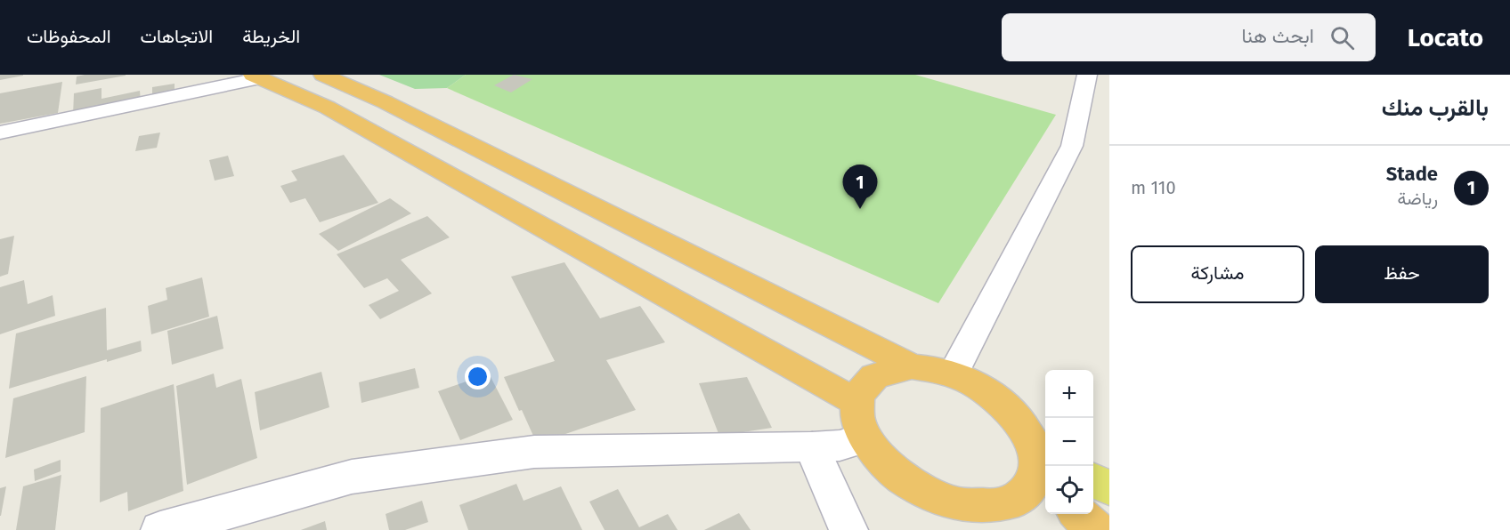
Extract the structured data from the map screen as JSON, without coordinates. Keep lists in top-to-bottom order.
{
  "page": {
    "header": "Locato",
    "search": "ابحث هنا",
    "nav": ["الخريطة", "الاتجاهات", "المحفوظات"],
    "heading": "بالقرب منك",
    "list": [
      {
        "mark": "1",
        "name": "Stade",
        "note": "رياضة",
        "value": "110 m"
      }
    ],
    "pins": "1",
    "buttons": ["حفظ", "مشاركة"],
    "map_buttons": ["+", "−"]
  }
}
